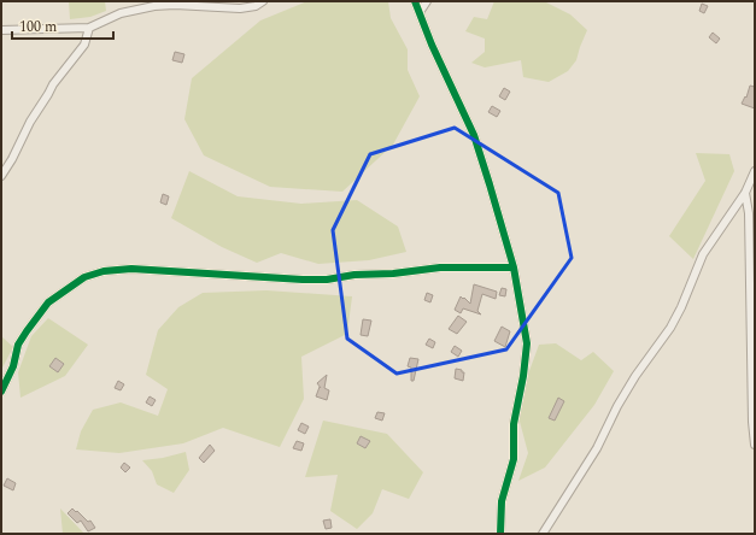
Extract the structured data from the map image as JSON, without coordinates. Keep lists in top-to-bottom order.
{
  "scale_bar": "100 m"
}
